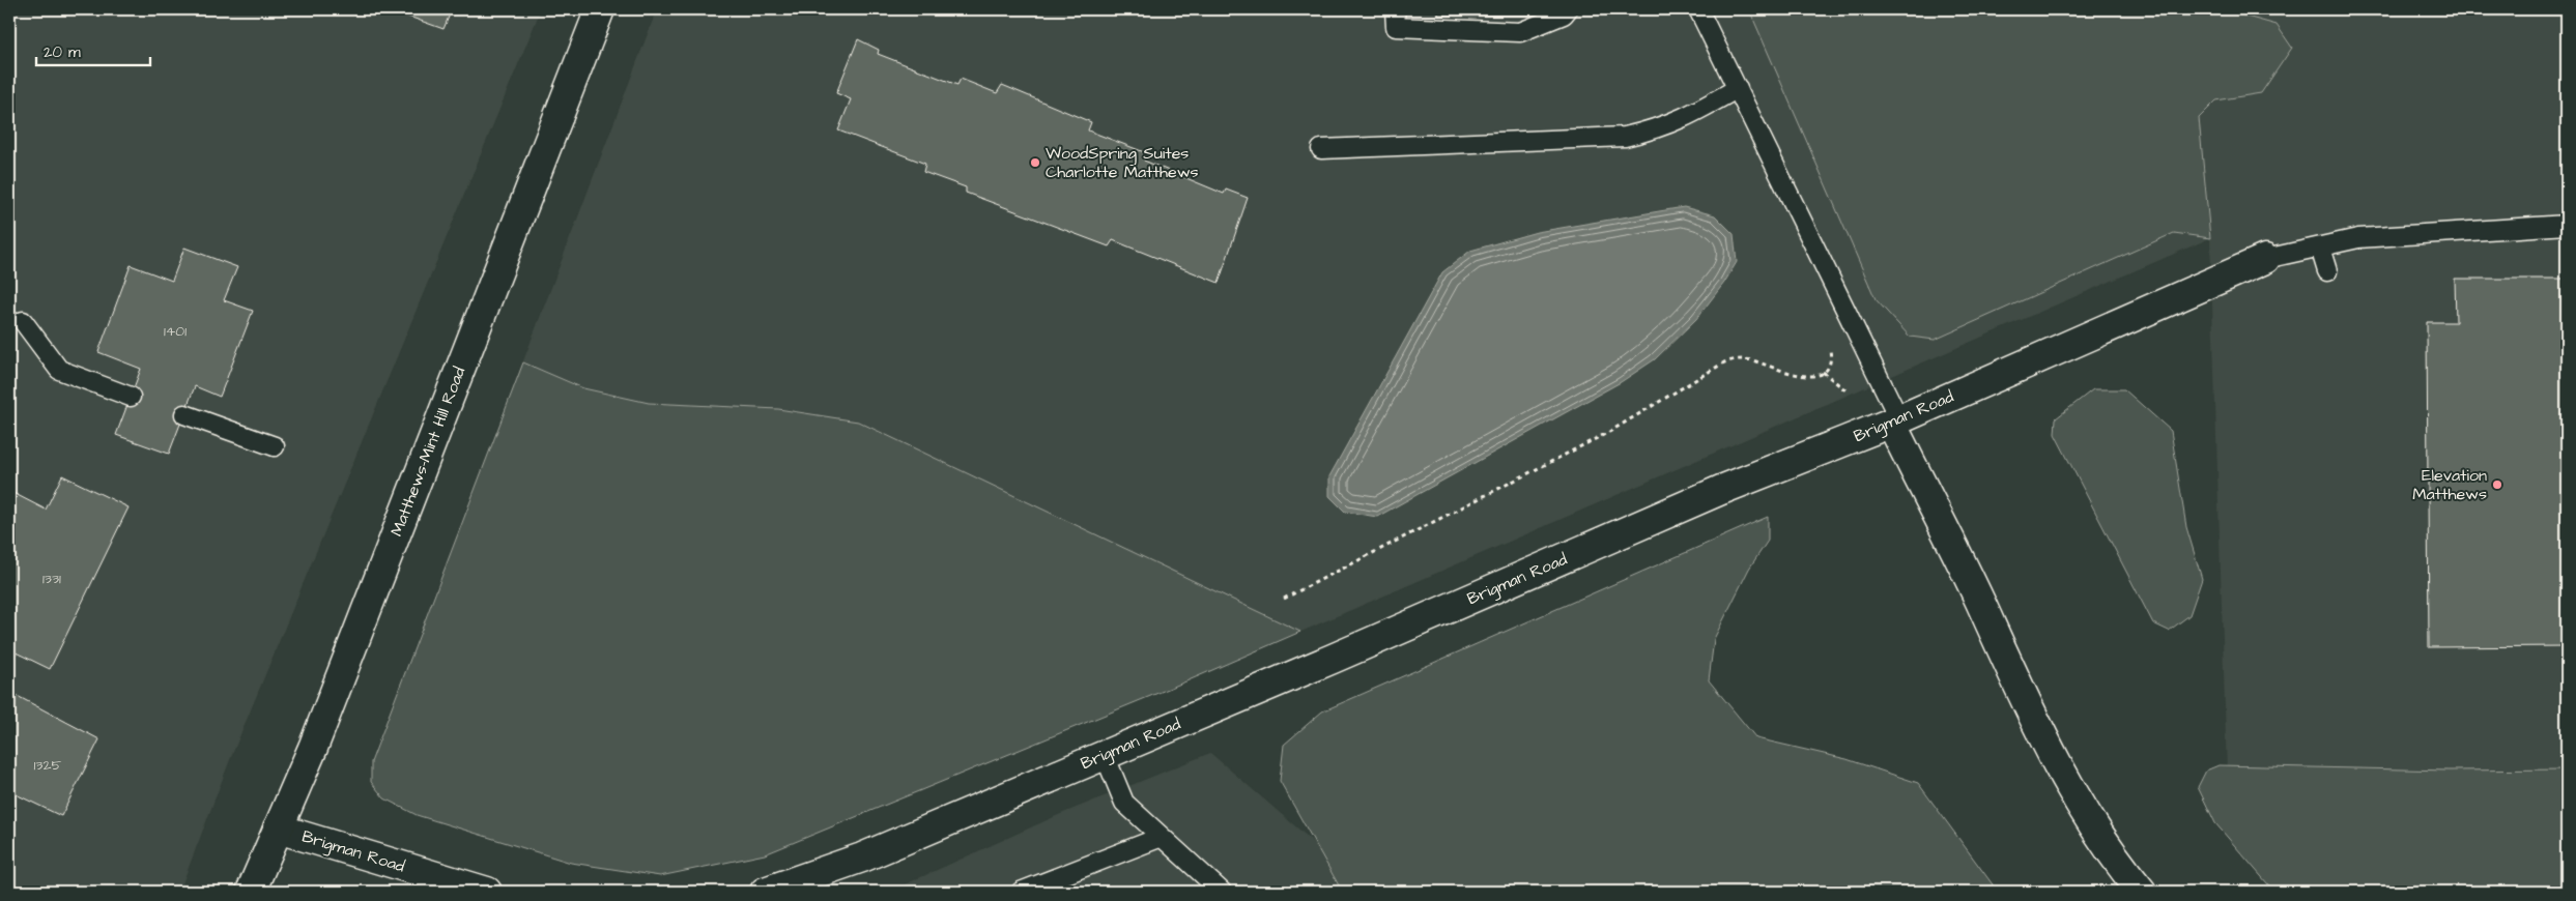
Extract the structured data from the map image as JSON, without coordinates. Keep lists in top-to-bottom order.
{
  "streets": {
    "street": ["Brigman Road", "Matthews-Mint Hill Road"]
  },
  "crossings": [
    ["Brigman Road", "Matthews-Mint Hill Road"]
  ],
  "places": ["WoodSpring Suites Charlotte Matthews", "Elevation Matthews"],
  "house_numbers": ["1401", "1331", "1325"],
  "scale_bar": "20 m"
}
